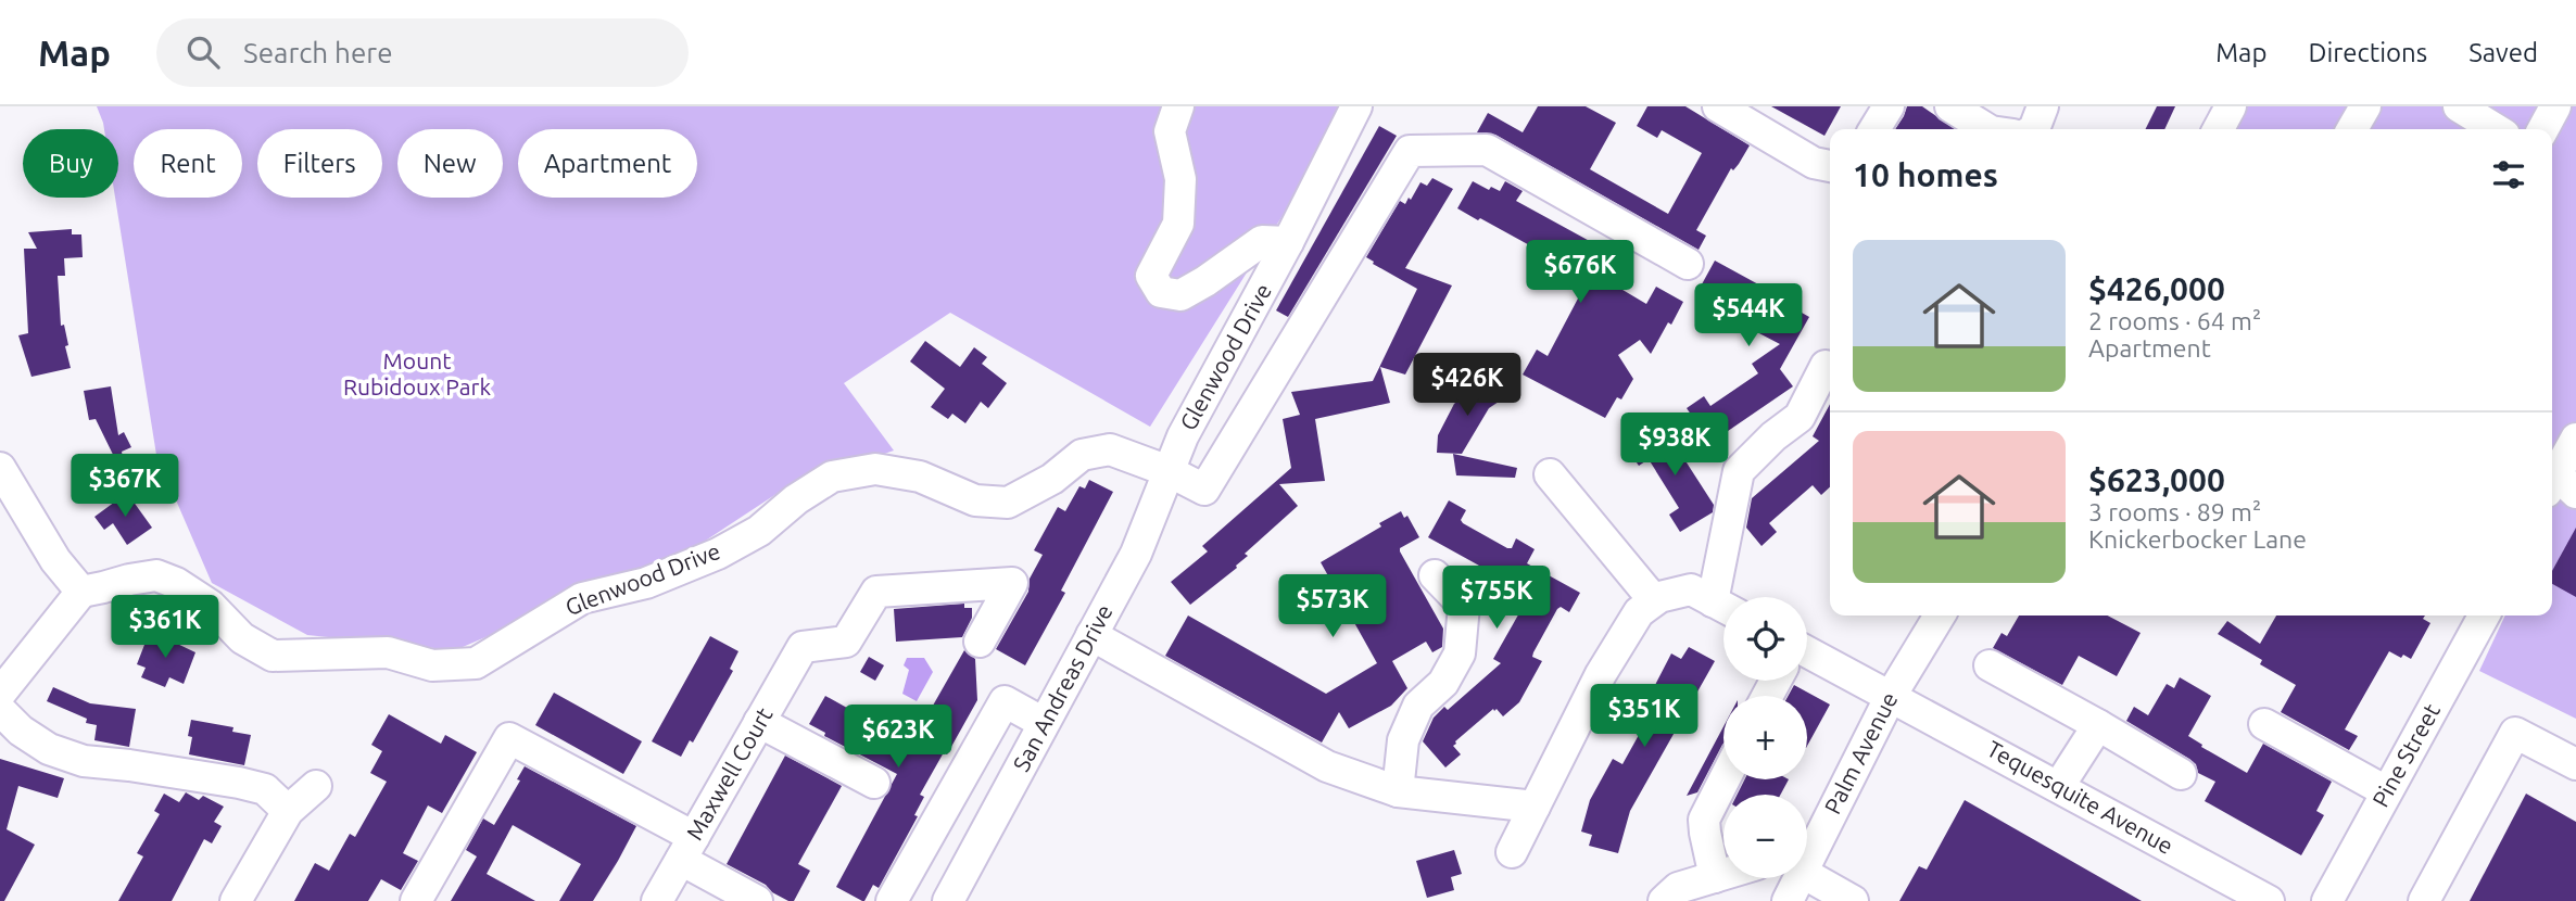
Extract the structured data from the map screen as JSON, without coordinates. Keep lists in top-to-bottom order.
{
  "streets": {
    "street": [
      "Glenwood Drive",
      "San Andreas Drive",
      "Palm Avenue",
      "Pine Street",
      "Maxwell Court",
      "Tequesquite Avenue"
    ]
  },
  "crossings": [
    ["Glenwood Drive", "San Andreas Drive"],
    ["Palm Avenue", "Tequesquite Avenue"]
  ],
  "parks": ["Mount Rubidoux Park"],
  "page": {
    "header": "Map",
    "search": "Search here",
    "nav": ["Map", "Directions", "Saved"],
    "chip": [
      "Buy",
      "Rent",
      "Filters",
      "New",
      "Apartment"
    ],
    "heading": "10 homes",
    "list": [
      {
        "name": "$426,000",
        "note": "2 rooms · 64 m² · Apartment"
      },
      {
        "name": "$623,000",
        "note": "3 rooms · 89 m² · Knickerbocker Lane"
      }
    ],
    "price": [
      "$676K",
      "$544K",
      "$426K",
      "$938K",
      "$367K",
      "$755K",
      "$573K",
      "$361K",
      "$351K",
      "$623K"
    ],
    "map_buttons": ["+", "−"]
  }
}
